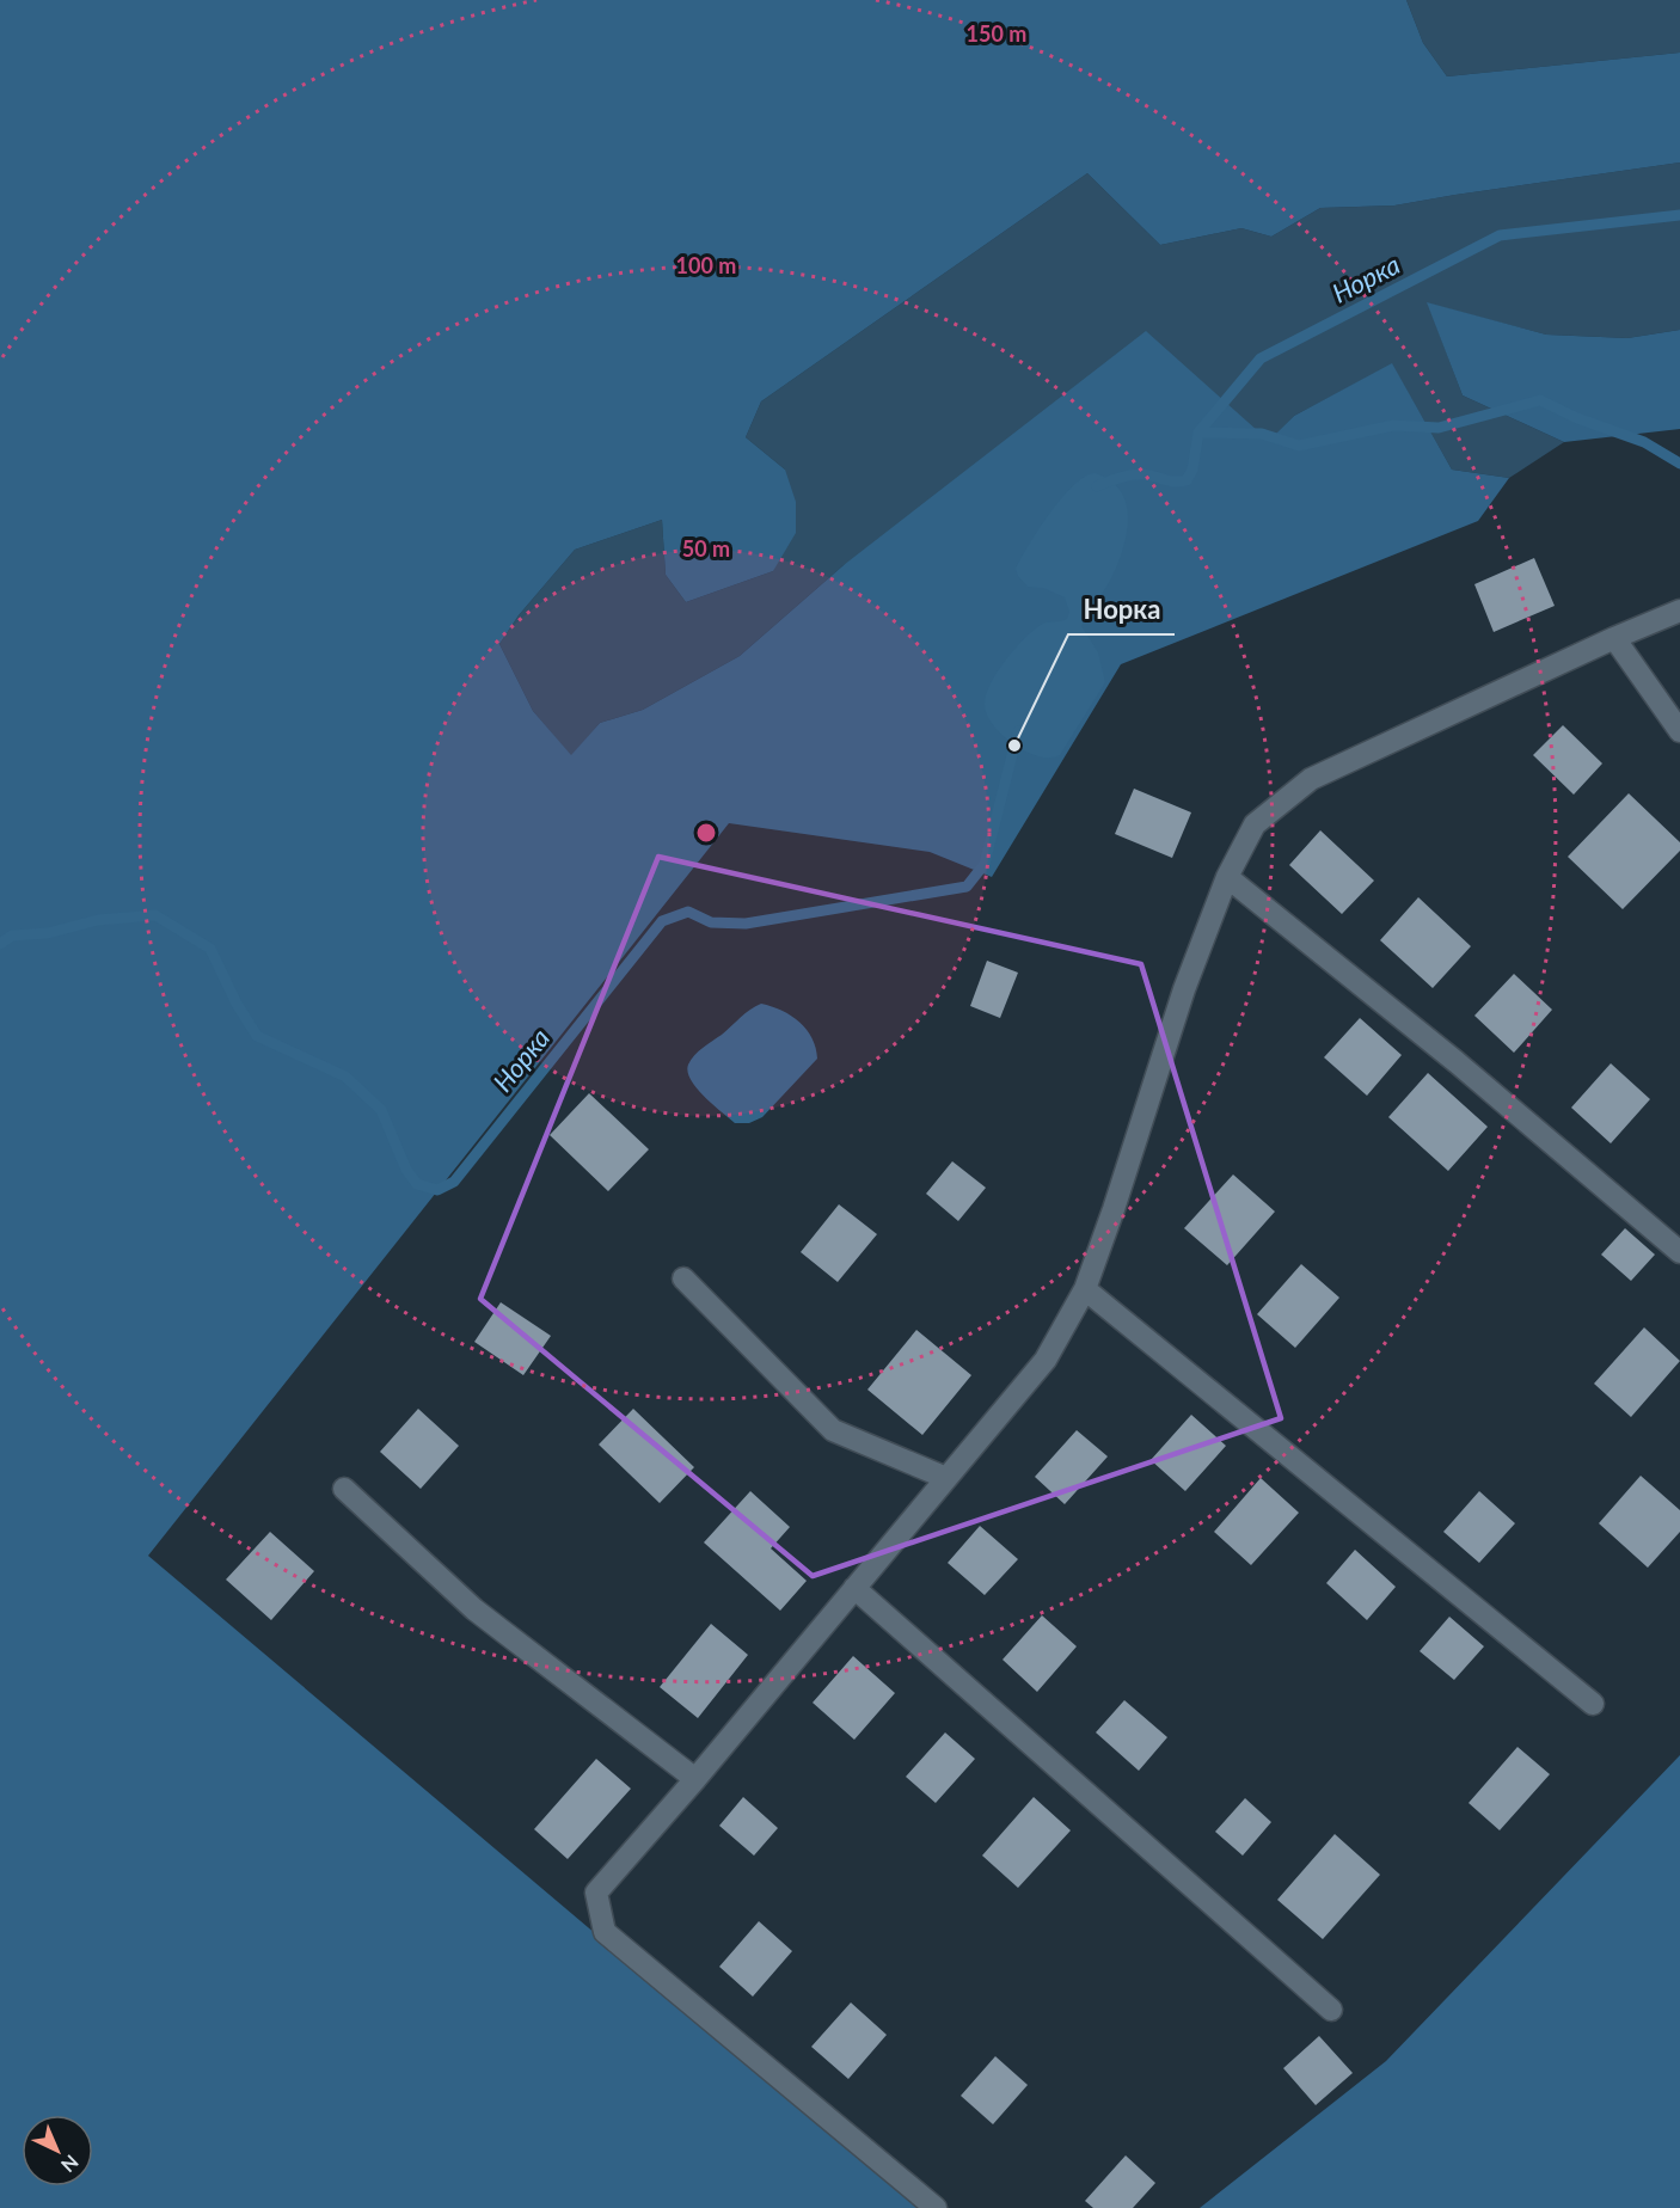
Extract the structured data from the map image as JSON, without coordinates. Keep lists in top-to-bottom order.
{
  "water": ["Норка"],
  "places": ["Норка"],
  "north": "bottom right",
  "rings": ["150 m", "100 m", "50 m"]
}
